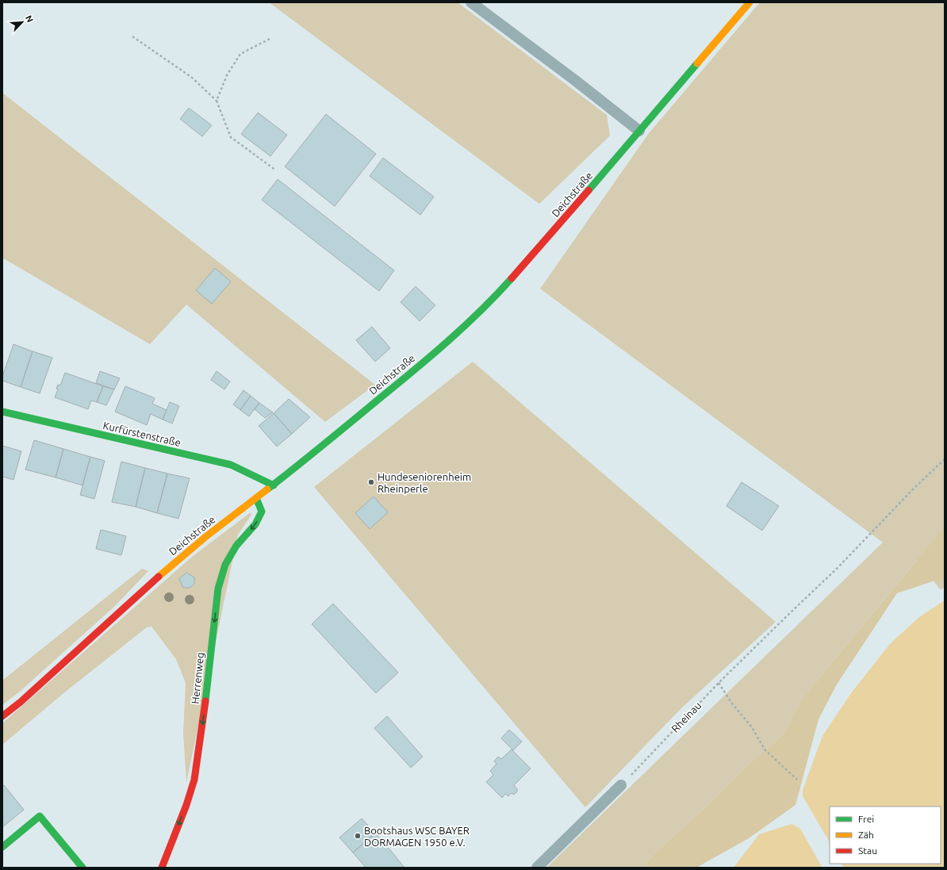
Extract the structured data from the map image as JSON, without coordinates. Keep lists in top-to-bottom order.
{
  "streets": {
    "street": ["Deichstraße", "Kurfürstenstraße", "Herrenweg"],
    "path": ["Rheinau"]
  },
  "crossings": [
    ["Deichstraße", "Kurfürstenstraße"],
    ["Deichstraße", "Herrenweg"]
  ],
  "one_way": ["Herrenweg"],
  "places": ["Hundeseniorenheim Rheinperle", "Bootshaus WSC BAYER DORMAGEN 1950 e.V."],
  "legend": ["Frei", "Zäh", "Stau"],
  "north": "top right"
}
